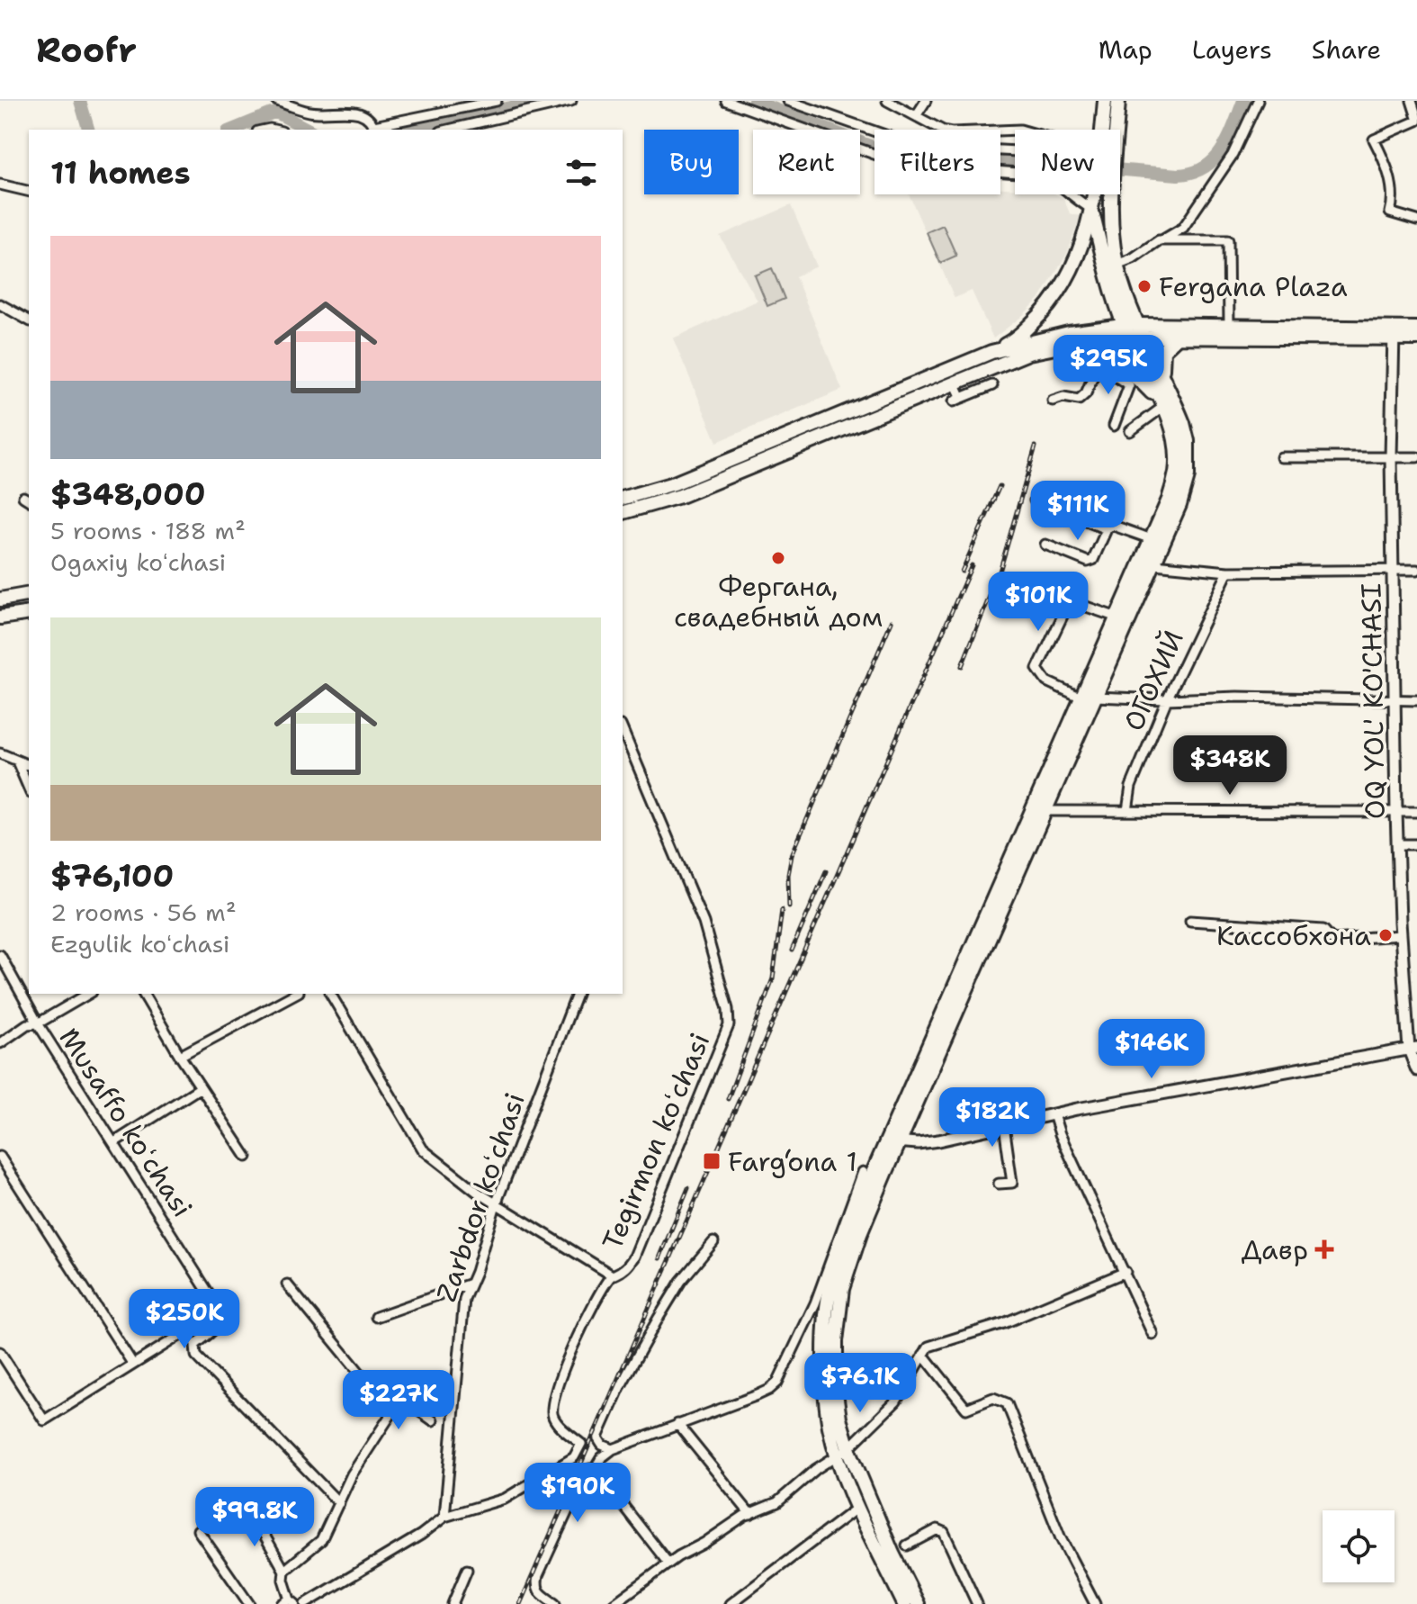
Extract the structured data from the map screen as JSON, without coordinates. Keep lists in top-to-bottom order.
{
  "streets": {
    "street": [
      "ОГОХИЙ",
      "OQ YOL' KO'CHASI",
      "Musaffo koʻchasi",
      "Tegirmon koʻchasi",
      "Zarbdor koʻchasi"
    ]
  },
  "crossings": [
    ["Tegirmon koʻchasi", "Zarbdor koʻchasi"]
  ],
  "places": {
    "other": ["Fergana Plaza", "Фергана, свадебный дом", "Кассобхона"],
    "transit": ["Farg‘ona 1"],
    "health": ["Давр"]
  },
  "page": {
    "header": "Roofr",
    "nav": ["Map", "Layers", "Share"],
    "chip": [
      "Buy",
      "Rent",
      "Filters",
      "New"
    ],
    "heading": "11 homes",
    "list": [
      {
        "name": "$348,000",
        "note": "5 rooms · 188 m² · Ogaxiy koʻchasi"
      },
      {
        "name": "$76,100",
        "note": "2 rooms · 56 m² · Ezgulik koʻchasi"
      }
    ],
    "price": [
      "$295K",
      "$111K",
      "$101K",
      "$348K",
      "$146K",
      "$182K",
      "$250K",
      "$76.1K",
      "$227K",
      "$190K",
      "$99.8K"
    ]
  }
}
